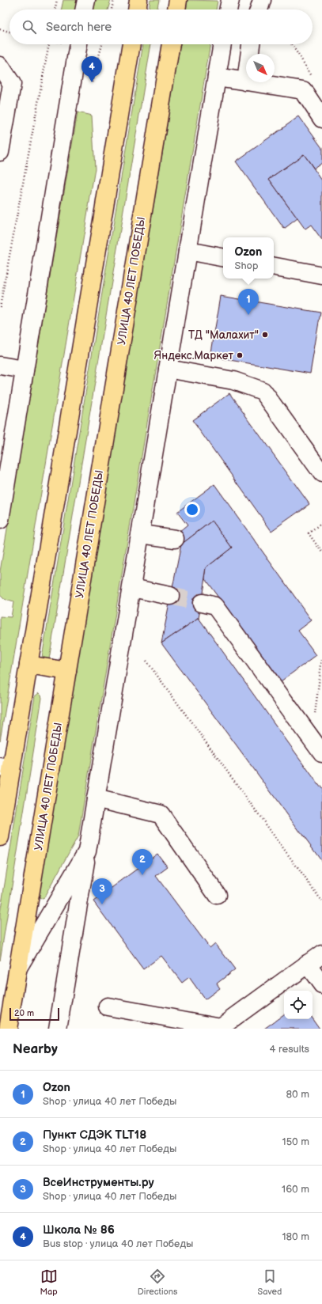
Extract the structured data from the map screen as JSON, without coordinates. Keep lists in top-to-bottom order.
{
  "streets": {
    "main road": ["УЛИЦА 40 ЛЕТ ПОБЕДЫ"]
  },
  "places": ["ТД \"Малахит\"", "Яндекс.Маркет"],
  "scale_bar": "20 m",
  "north": "bottom right",
  "page": {
    "search": "Search here",
    "pins": [
      "4",
      "1",
      "2",
      "3"
    ],
    "popup": ["Ozon", "Shop"],
    "scale": "20 m",
    "heading": ["Nearby", "4 results"],
    "list": [
      {
        "mark": "1",
        "name": "Ozon",
        "note": "Shop · улица 40 лет Победы",
        "value": "80 m"
      },
      {
        "mark": "2",
        "name": "Пункт СДЭК TLT18",
        "note": "Shop · улица 40 лет Победы",
        "value": "150 m"
      },
      {
        "mark": "3",
        "name": "ВсеИнструменты.ру",
        "note": "Shop · улица 40 лет Победы",
        "value": "160 m"
      },
      {
        "mark": "4",
        "name": "Школа № 86",
        "note": "Bus stop · улица 40 лет Победы",
        "value": "180 m"
      }
    ],
    "nav": ["Map", "Directions", "Saved"]
  }
}
